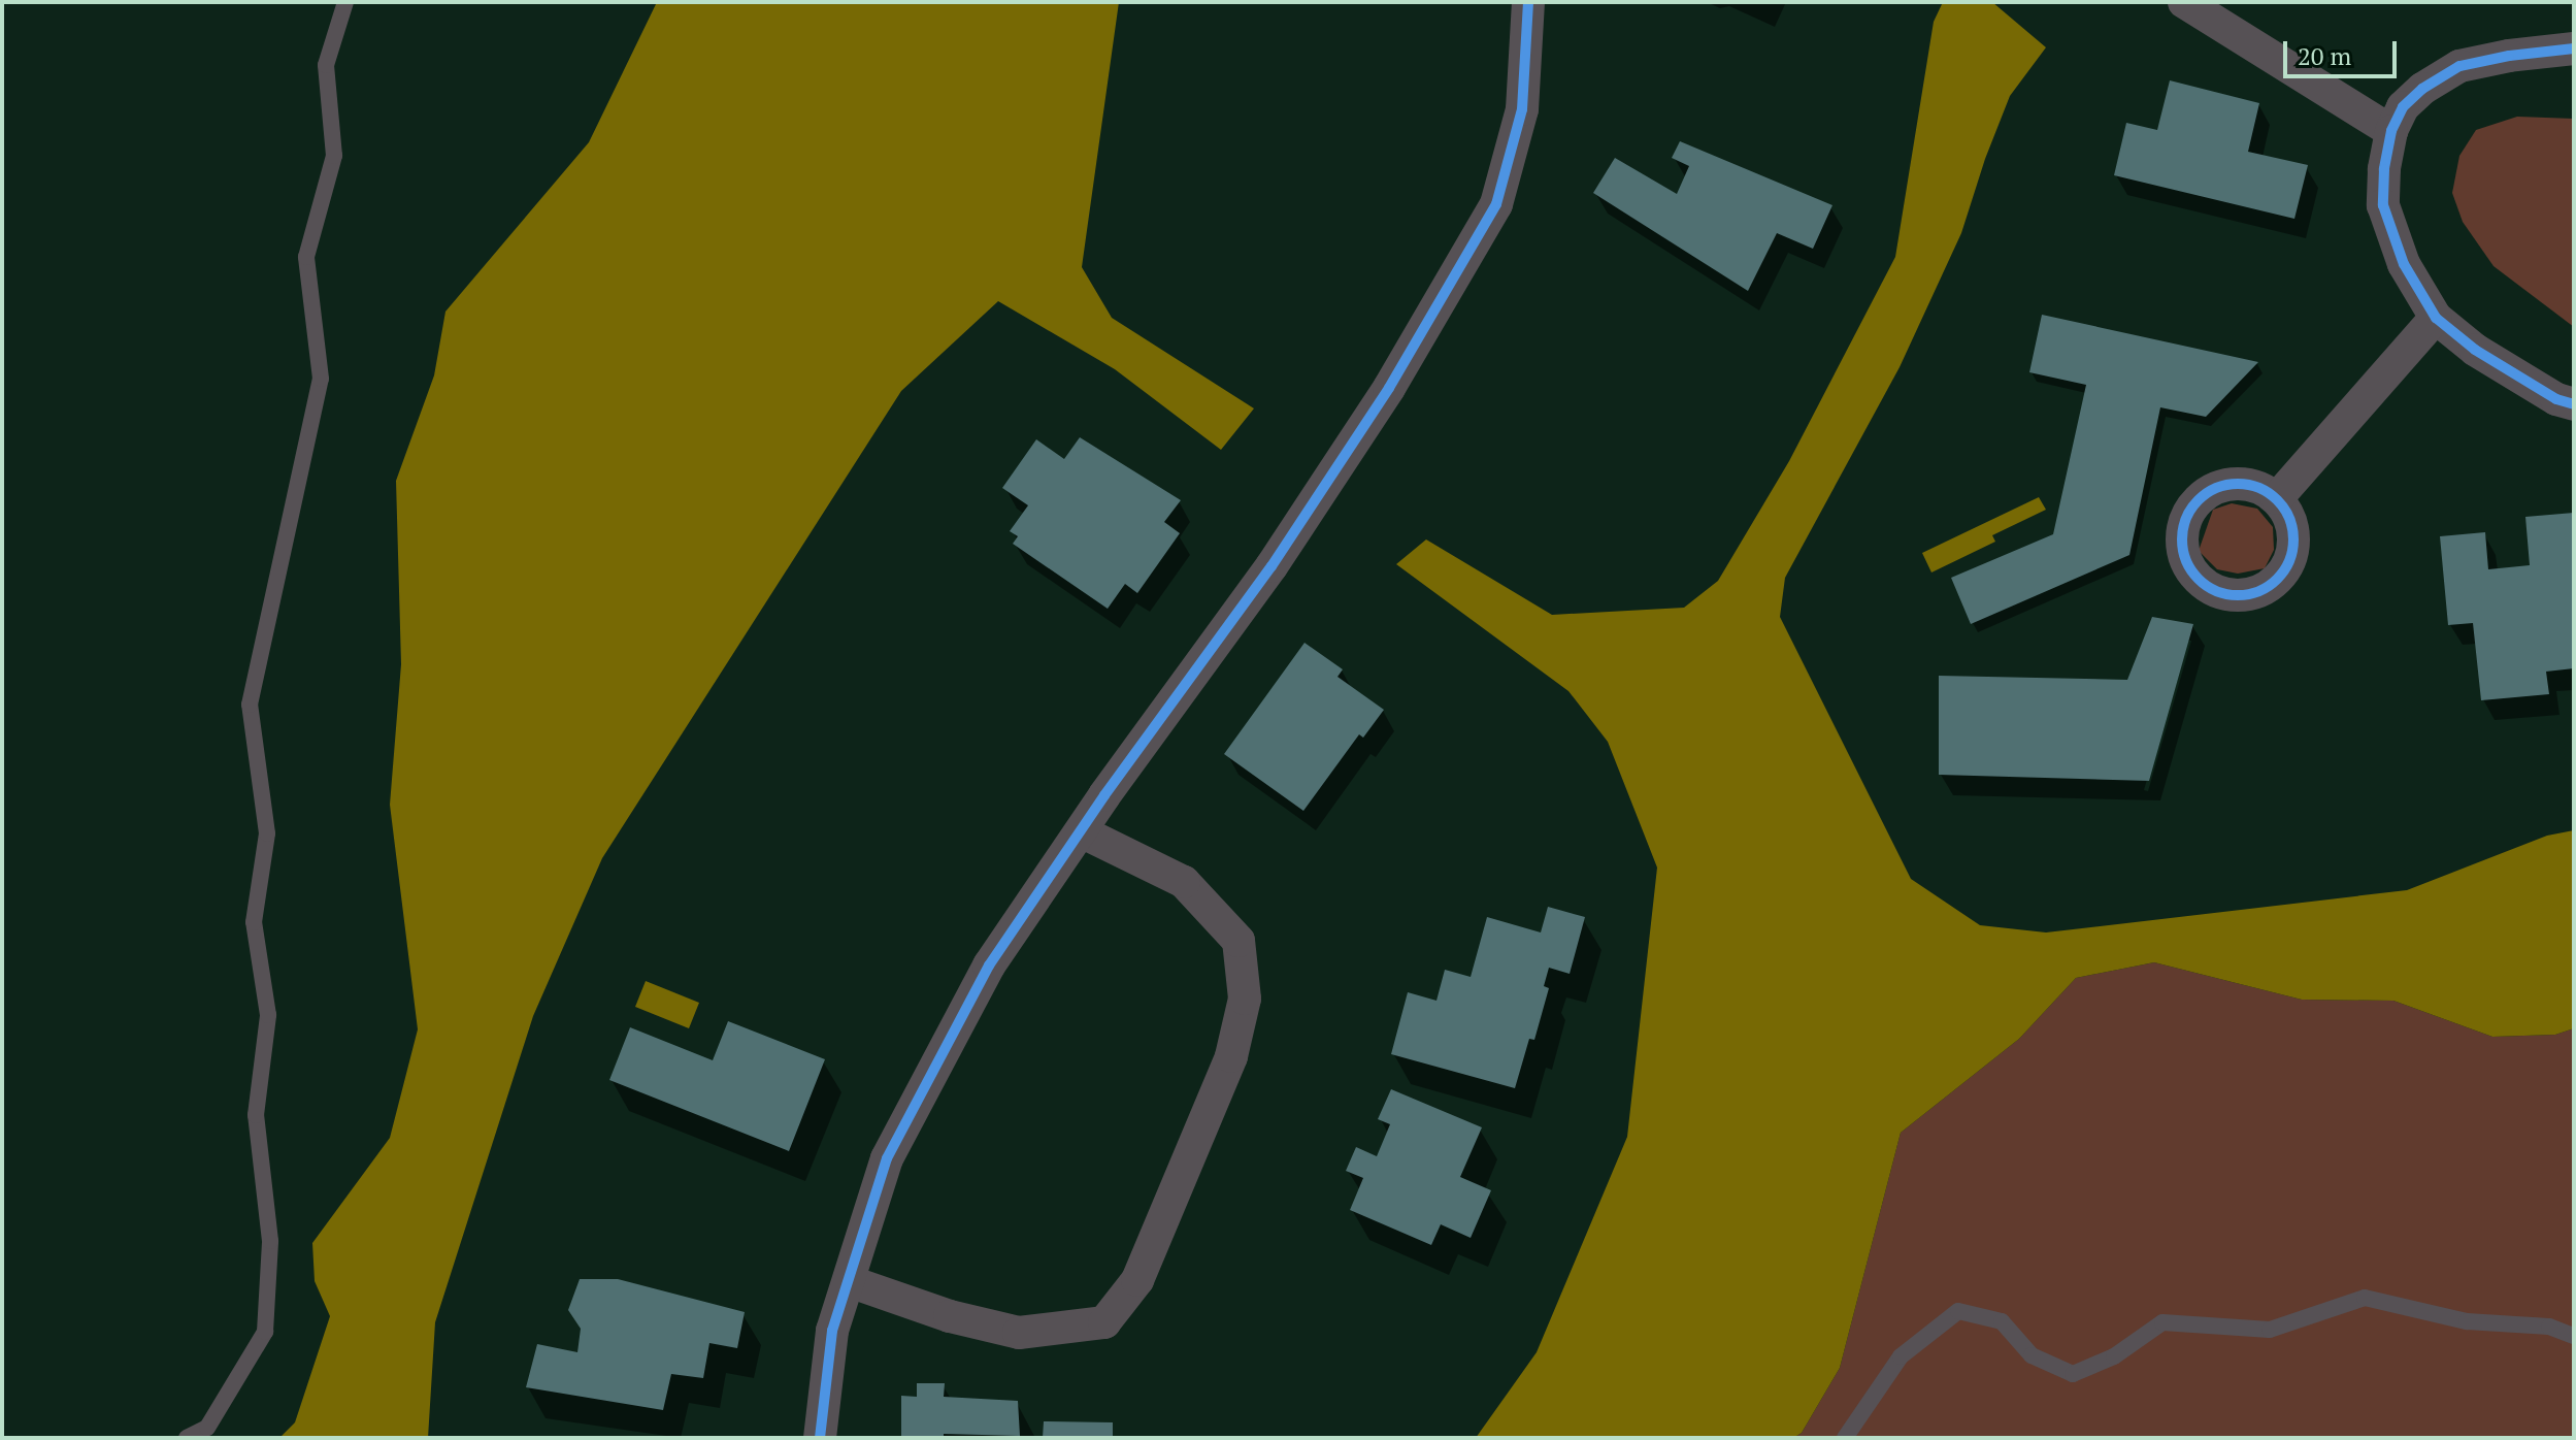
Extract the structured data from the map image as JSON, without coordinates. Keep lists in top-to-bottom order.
{
  "scale_bar": "20 m"
}
